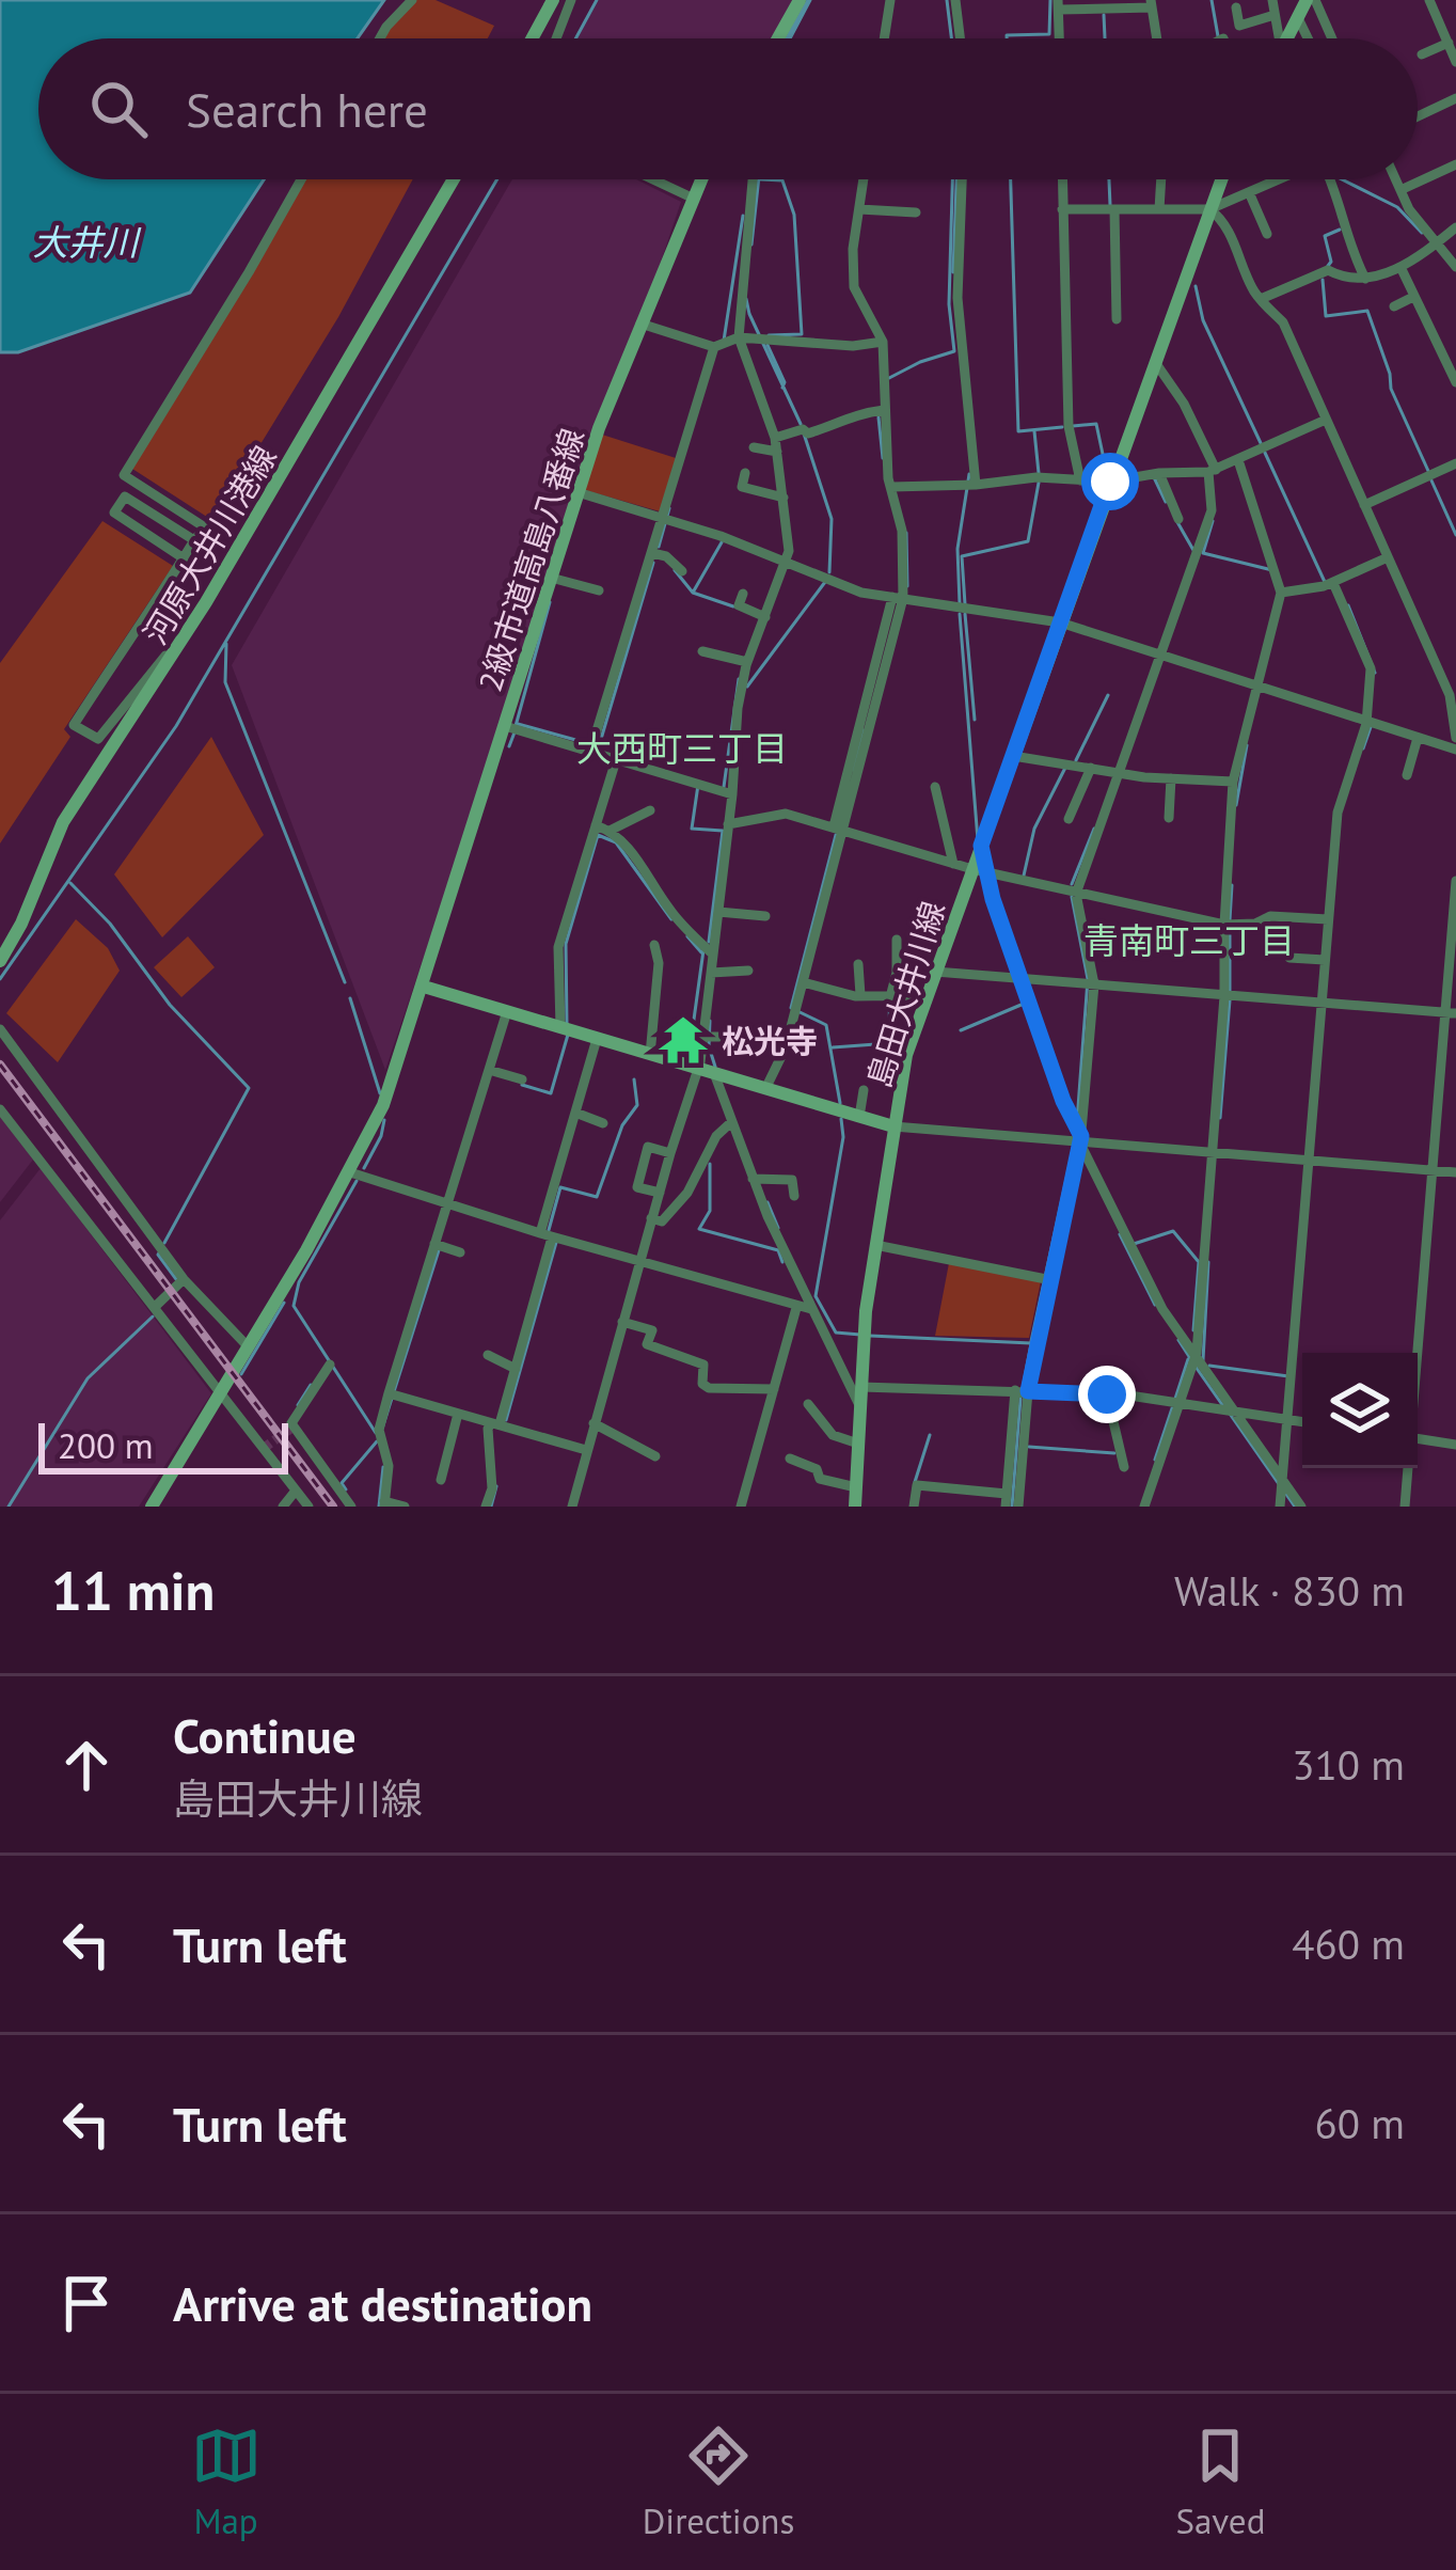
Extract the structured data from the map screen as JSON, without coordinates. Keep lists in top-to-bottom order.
{
  "streets": {
    "main road": ["河原大井川港線", "2級市道高島八番線", "島田大井川線"]
  },
  "districts": ["大西町三丁目", "青南町三丁目"],
  "water": ["大井川"],
  "places": {
    "temple": ["松光寺"]
  },
  "scale_bar": "200 m",
  "page": {
    "search": "Search here",
    "scale": "200 m",
    "heading": ["11 min", "Walk · 830 m"],
    "list": [
      ["Continue", "島田大井川線", "310 m"],
      ["Turn left", "460 m"],
      ["Turn left", "60 m"],
      "Arrive at destination"
    ],
    "nav": ["Map", "Directions", "Saved"]
  }
}
